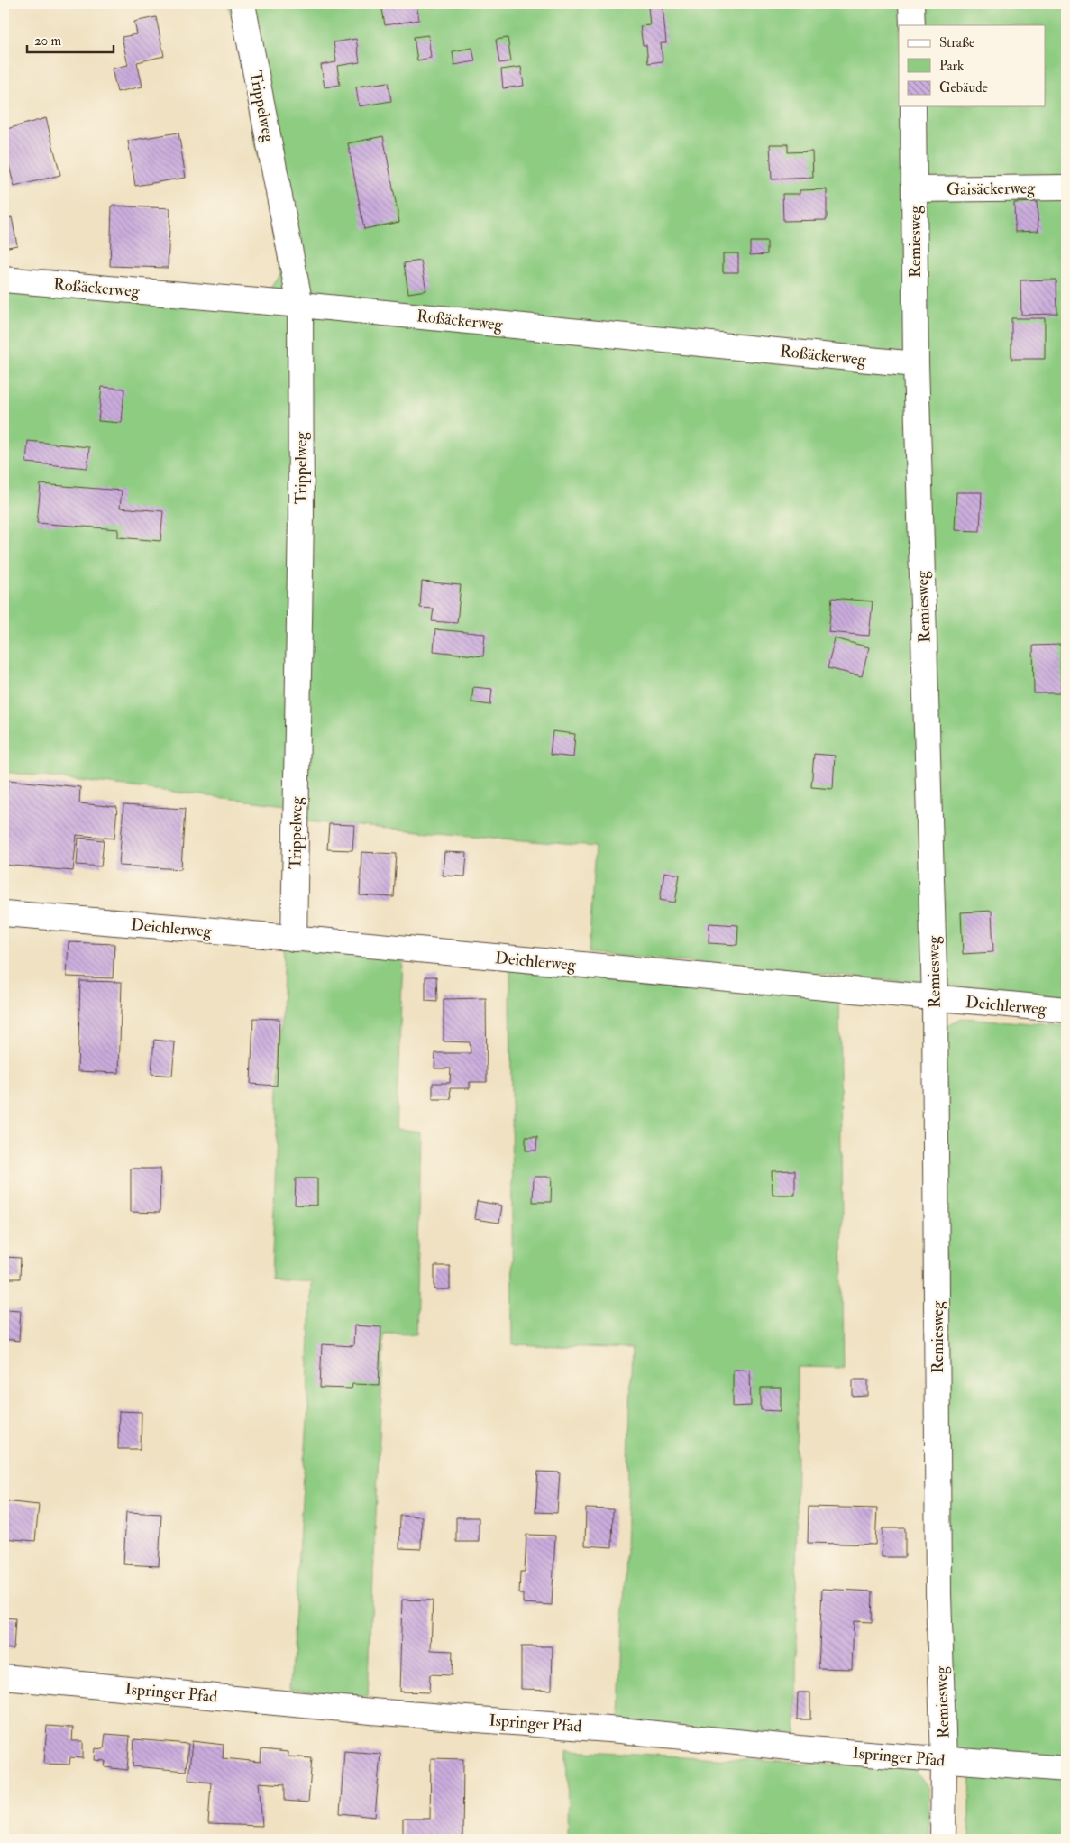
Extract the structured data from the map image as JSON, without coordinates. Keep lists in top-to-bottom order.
{
  "streets": {
    "street": [
      "Trippelweg",
      "Gaisäckerweg",
      "Remiesweg",
      "Roßäckerweg",
      "Deichlerweg",
      "Ispringer Pfad"
    ]
  },
  "crossings": [
    ["Trippelweg", "Roßäckerweg"],
    ["Trippelweg", "Deichlerweg"],
    ["Gaisäckerweg", "Remiesweg"],
    ["Remiesweg", "Roßäckerweg"],
    ["Remiesweg", "Deichlerweg"],
    ["Remiesweg", "Ispringer Pfad"]
  ],
  "legend": ["Straße", "Park", "Gebäude"],
  "scale_bar": "20 m"
}
